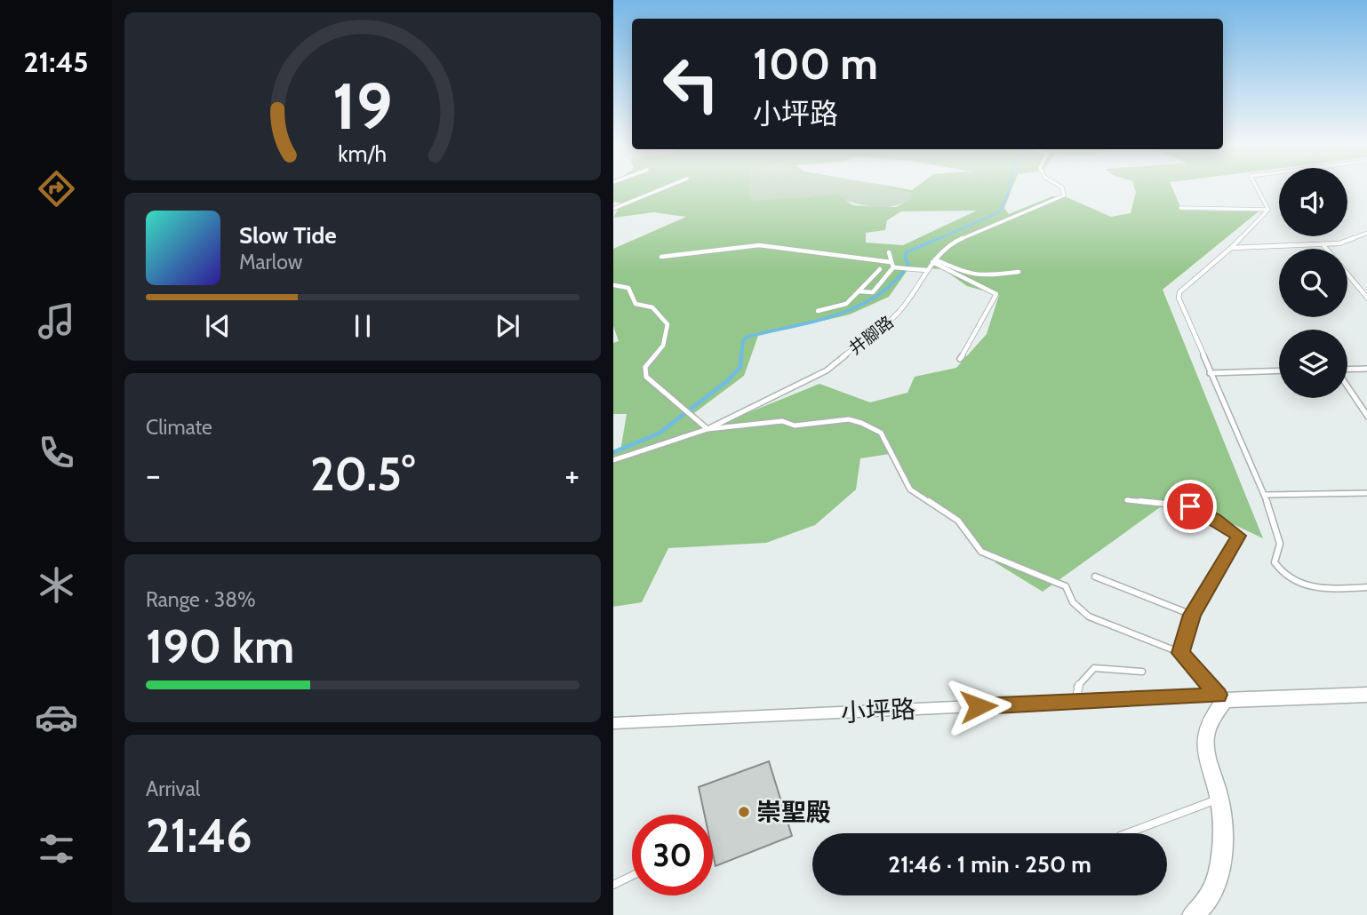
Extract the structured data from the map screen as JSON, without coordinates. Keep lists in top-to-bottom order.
{
  "streets": {
    "street": ["小坪路"],
    "lane": ["井腳路"]
  },
  "places": ["崇聖殿"],
  "page": {
    "tabs": "21:45",
    "turn": ["100 m", "小坪路"],
    "song": ["Slow Tide", "Marlow"],
    "tile": [
      "Climate",
      ["Range · 38%", "190 km"],
      ["Arrival", "21:46"]
    ],
    "heat": ["−", "20.5°", "+"],
    "limit": "30",
    "trip": "21:46 · 1 min · 250 m",
    "gauge": ["19", "km/h"]
  }
}
